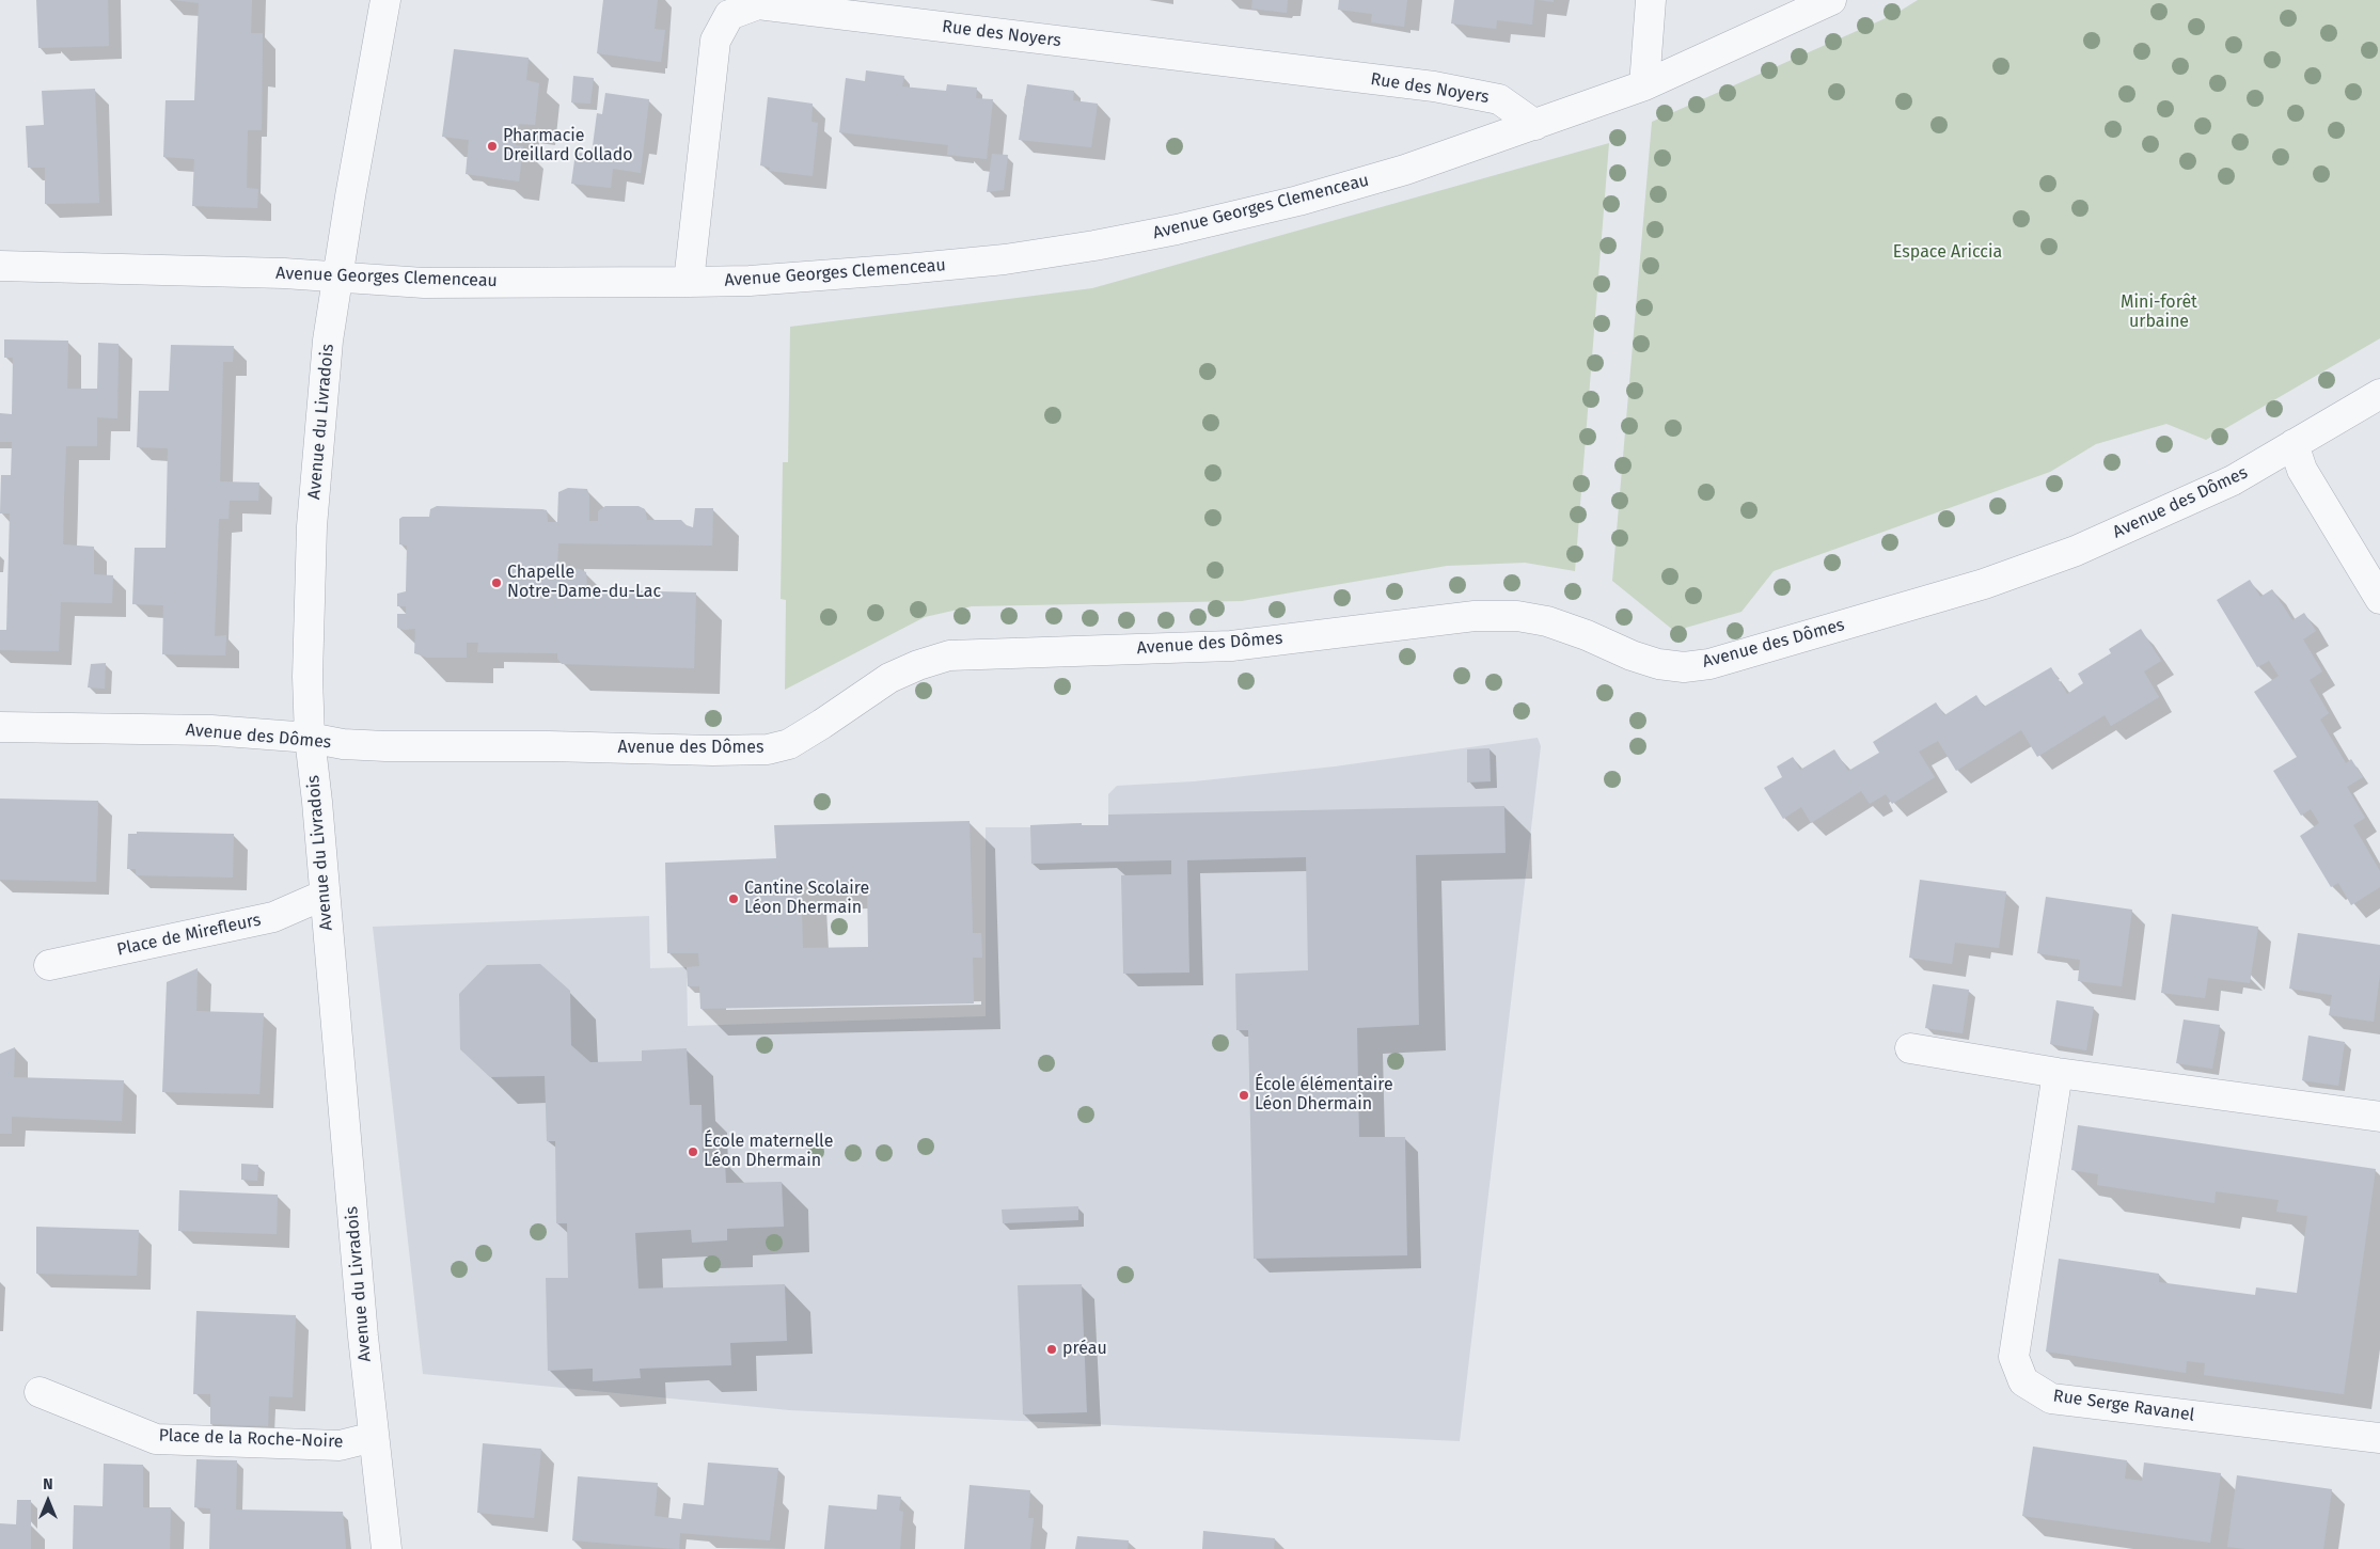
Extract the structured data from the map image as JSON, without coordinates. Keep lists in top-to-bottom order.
{
  "streets": {
    "street": [
      "Rue des Noyers",
      "Avenue Georges Clemenceau",
      "Avenue du Livradois",
      "Avenue des Dômes",
      "Place de Mirefleurs",
      "Rue Serge Ravanel",
      "Place de la Roche-Noire"
    ]
  },
  "crossings": [
    ["Rue des Noyers", "Avenue Georges Clemenceau"],
    ["Avenue Georges Clemenceau", "Avenue du Livradois"],
    ["Avenue du Livradois", "Avenue des Dômes"],
    ["Avenue du Livradois", "Place de Mirefleurs"],
    ["Avenue du Livradois", "Place de la Roche-Noire"]
  ],
  "parks": ["Espace Ariccia", "Mini-forêt urbaine"],
  "places": [
    "Pharmacie Dreillard Collado",
    "Chapelle Notre-Dame-du-Lac",
    "Cantine Scolaire Léon Dhermain",
    "École élémentaire Léon Dhermain",
    "École maternelle Léon Dhermain",
    "préau"
  ],
  "north": "top"
}
